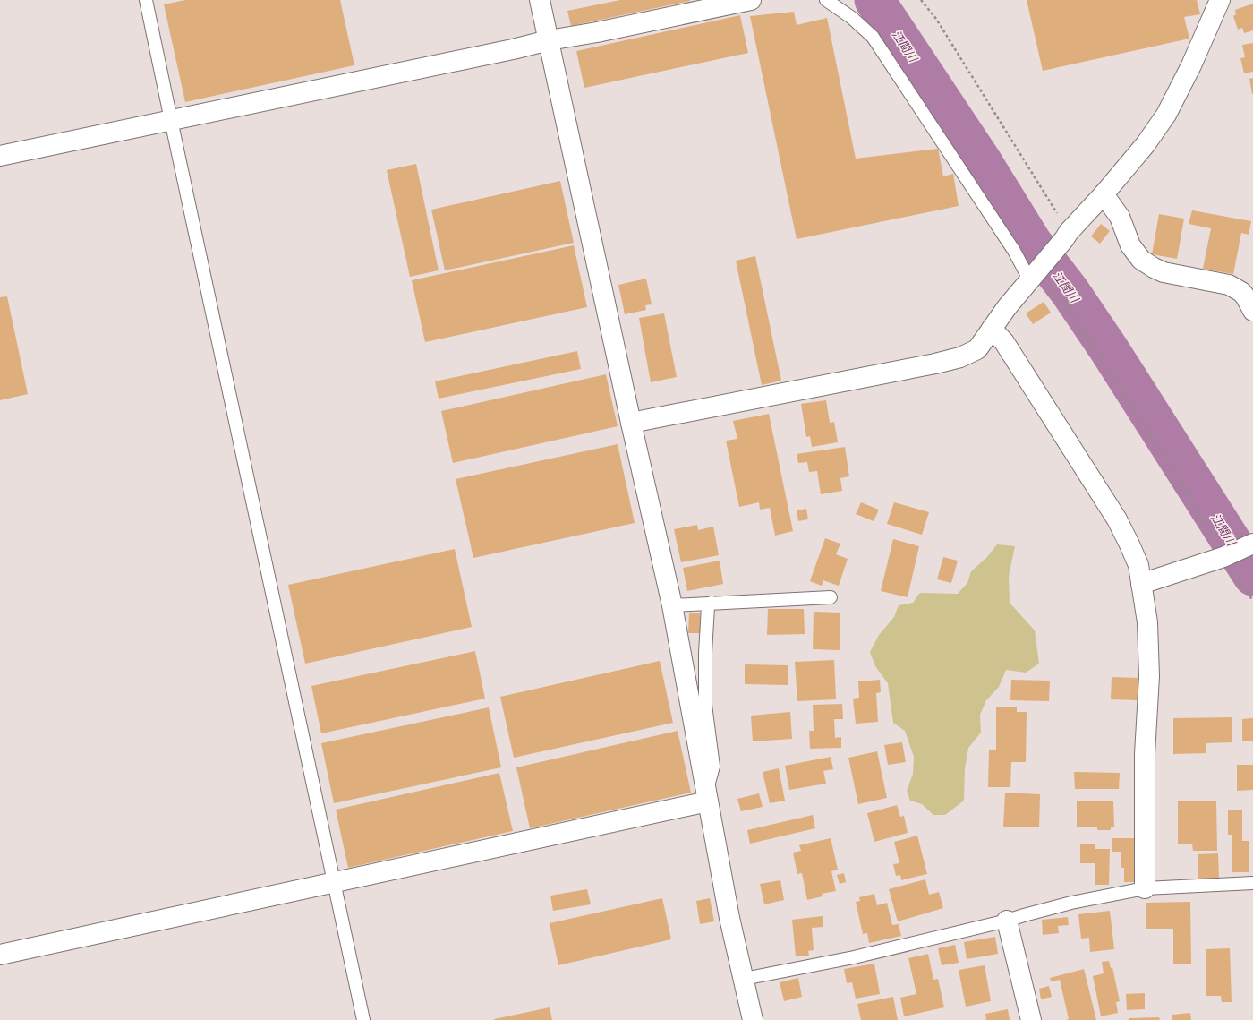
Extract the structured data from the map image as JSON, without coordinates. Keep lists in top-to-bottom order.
{
  "water": ["江間川"]
}
